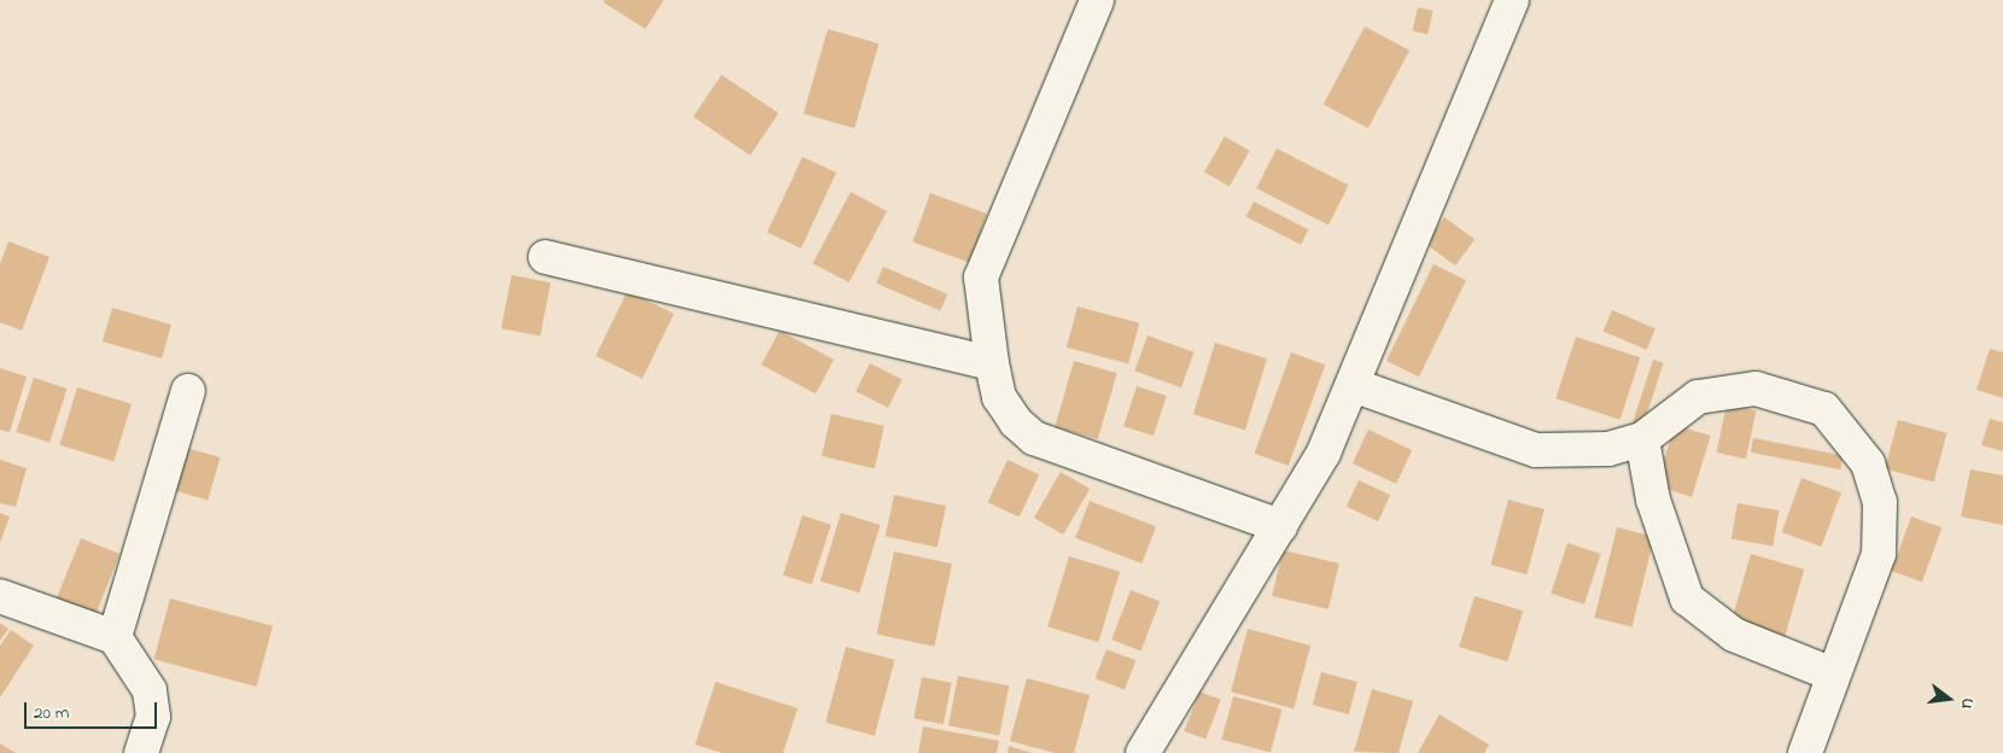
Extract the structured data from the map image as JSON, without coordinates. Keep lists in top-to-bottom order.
{
  "scale_bar": "20 m",
  "north": "right"
}
